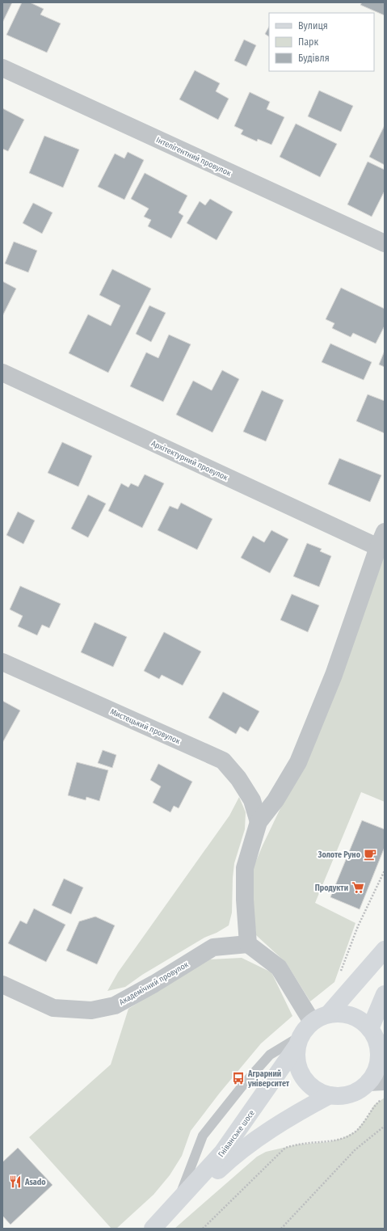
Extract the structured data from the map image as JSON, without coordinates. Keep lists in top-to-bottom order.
{
  "streets": {
    "main road": ["Гніванське шосе"],
    "street": [
      "Інтелігентний провулок",
      "Архітектурний провулок",
      "Мистецький провулок",
      "Академічний провулок"
    ]
  },
  "places": {
    "cafe": ["Золоте Руно"],
    "supermarket": ["Продукти"],
    "bus stop": ["Аграрний університет"],
    "restaurant": ["Asado"]
  },
  "legend": ["Вулиця", "Парк", "Будівля"]
}
